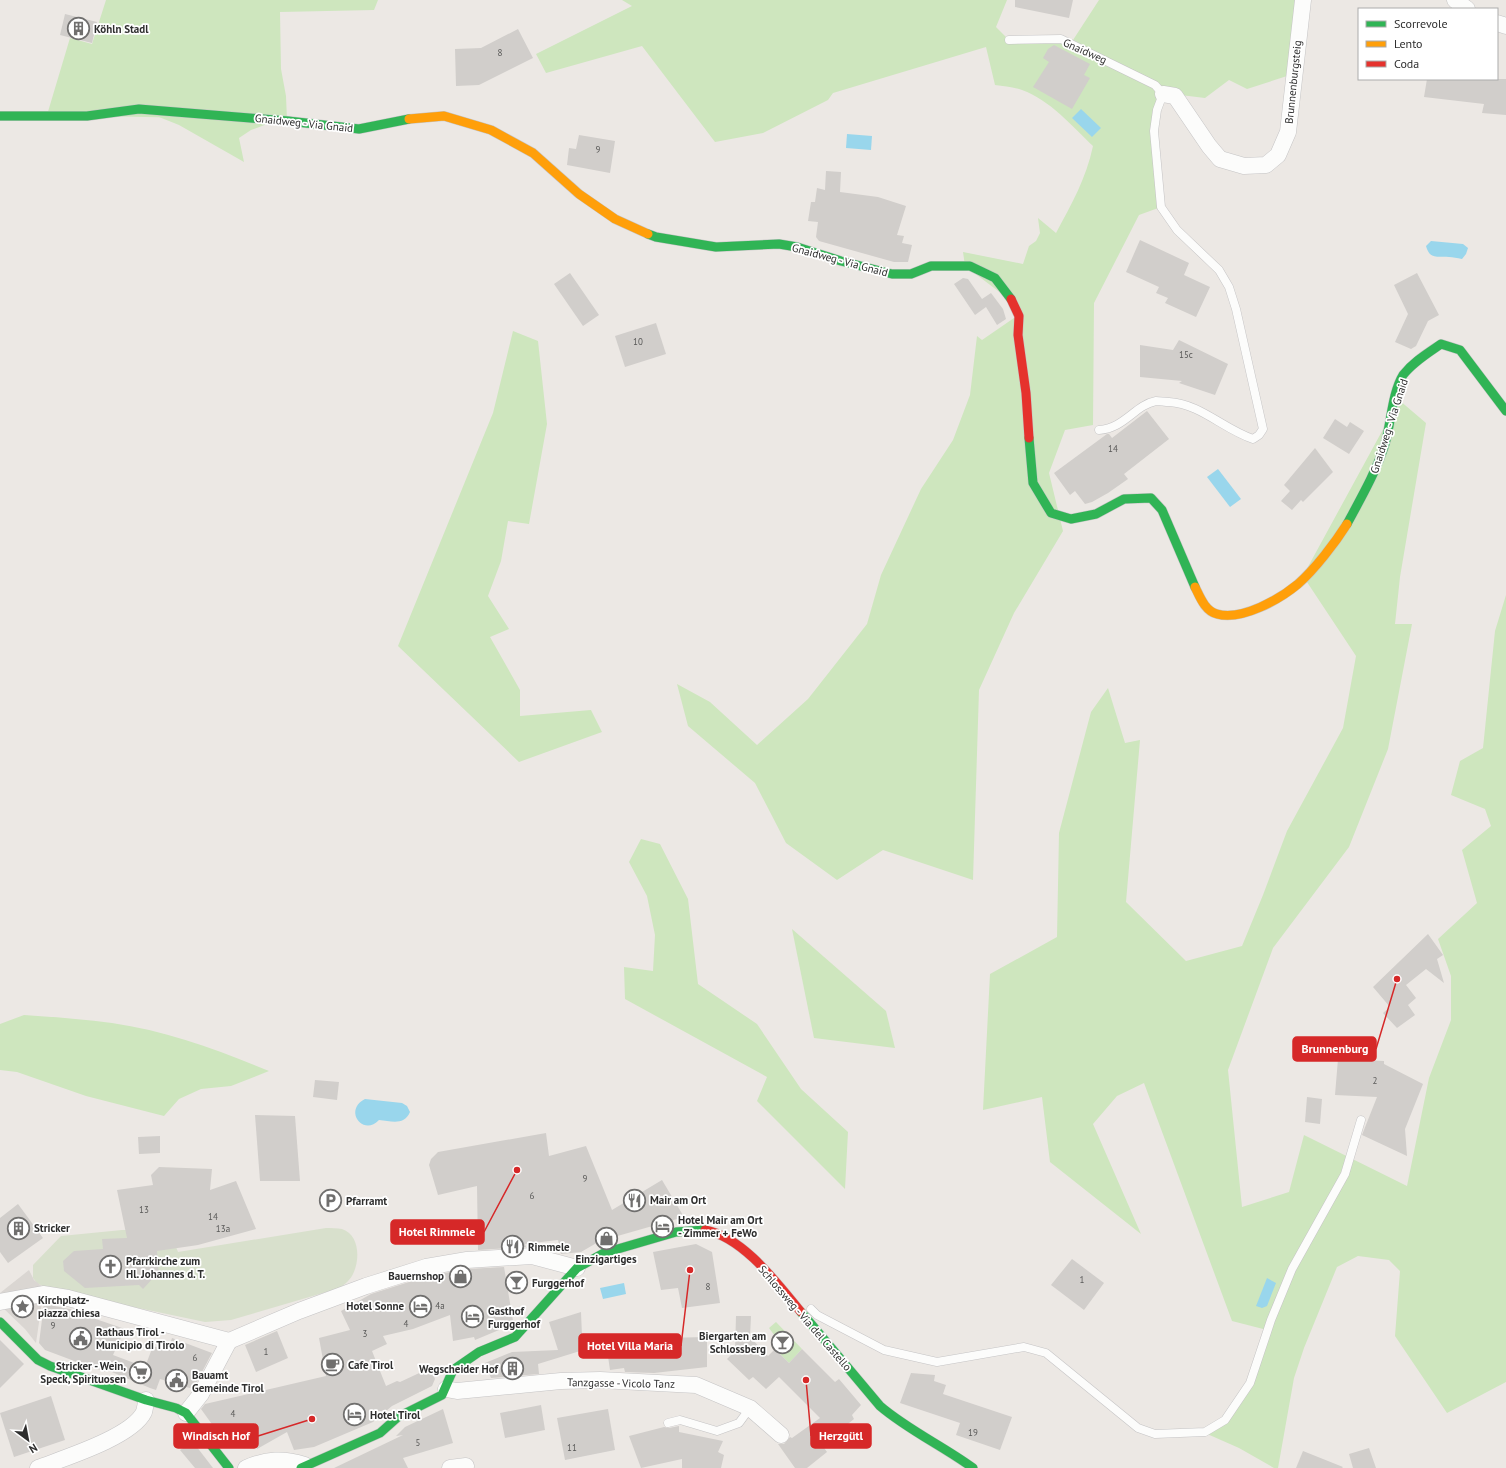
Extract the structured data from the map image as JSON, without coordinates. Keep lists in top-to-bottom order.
{
  "streets": {
    "street": [
      "Brunnenburgsteig",
      "Gnaidweg - Via Gnaid",
      "Schlossweg - Via del Castello",
      "Tanzgasse - Vicolo Tanz"
    ],
    "lane": ["Gnaidweg"]
  },
  "crossings": [
    ["Gnaidweg", "Brunnenburgsteig"]
  ],
  "places": {
    "building": ["Köhln Stadl", "Stricker", "Wegscheider Hof"],
    "other": [
      "Brunnenburg",
      "Hotel Rimmele",
      "Hotel Villa Maria",
      "Herzgütl",
      "Windisch Hof"
    ],
    "restaurant": ["Mair am Ort", "Rimmele"],
    "parking": ["Pfarramt"],
    "hotel": [
      "Hotel Mair am Ort - Zimmer + FeWo",
      "Hotel Sonne",
      "Gasthof Furggerhof",
      "Hotel Tirol"
    ],
    "shop": ["Einzigartiges", "Bauernshop"],
    "church": ["Pfarrkirche zum Hl. Johannes d. T."],
    "bar": ["Furggerhof", "Biergarten am Schlossberg"],
    "place": ["Kirchplatz- piazza chiesa"],
    "public building": ["Rathaus Tirol - Municipio di Tirolo", "Bauamt Gemeinde Tirol"],
    "cafe": ["Cafe Tirol"],
    "supermarket": ["Stricker - Wein, Speck, Spirituosen"]
  },
  "house_numbers": [
    "8",
    "9",
    "10",
    "15c",
    "14",
    "2",
    "9",
    "6",
    "13",
    "14",
    "13a",
    "1",
    "8",
    "4a",
    "4",
    "9",
    "3",
    "1",
    "6",
    "4",
    "19",
    "5",
    "11"
  ],
  "legend": ["Scorrevole", "Lento", "Coda"],
  "north": "bottom right"
}
